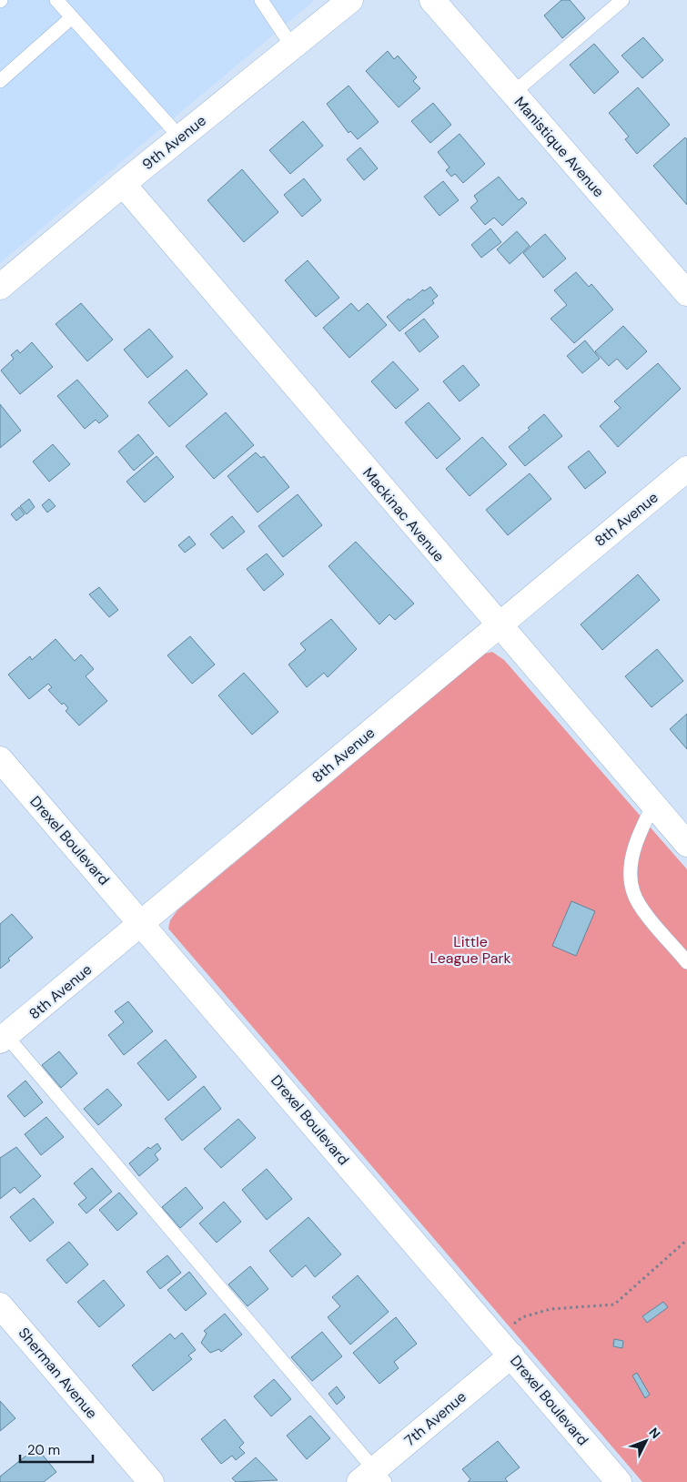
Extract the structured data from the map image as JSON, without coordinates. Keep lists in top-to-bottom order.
{
  "streets": {
    "street": [
      "9th Avenue",
      "Manistique Avenue",
      "Mackinac Avenue",
      "8th Avenue",
      "Drexel Boulevard",
      "Sherman Avenue",
      "7th Avenue"
    ]
  },
  "crossings": [
    ["9th Avenue", "Mackinac Avenue"],
    ["Mackinac Avenue", "8th Avenue"],
    ["8th Avenue", "Drexel Boulevard"],
    ["Drexel Boulevard", "7th Avenue"]
  ],
  "parks": ["Little League Park"],
  "scale_bar": "20 m",
  "north": "top right"
}
